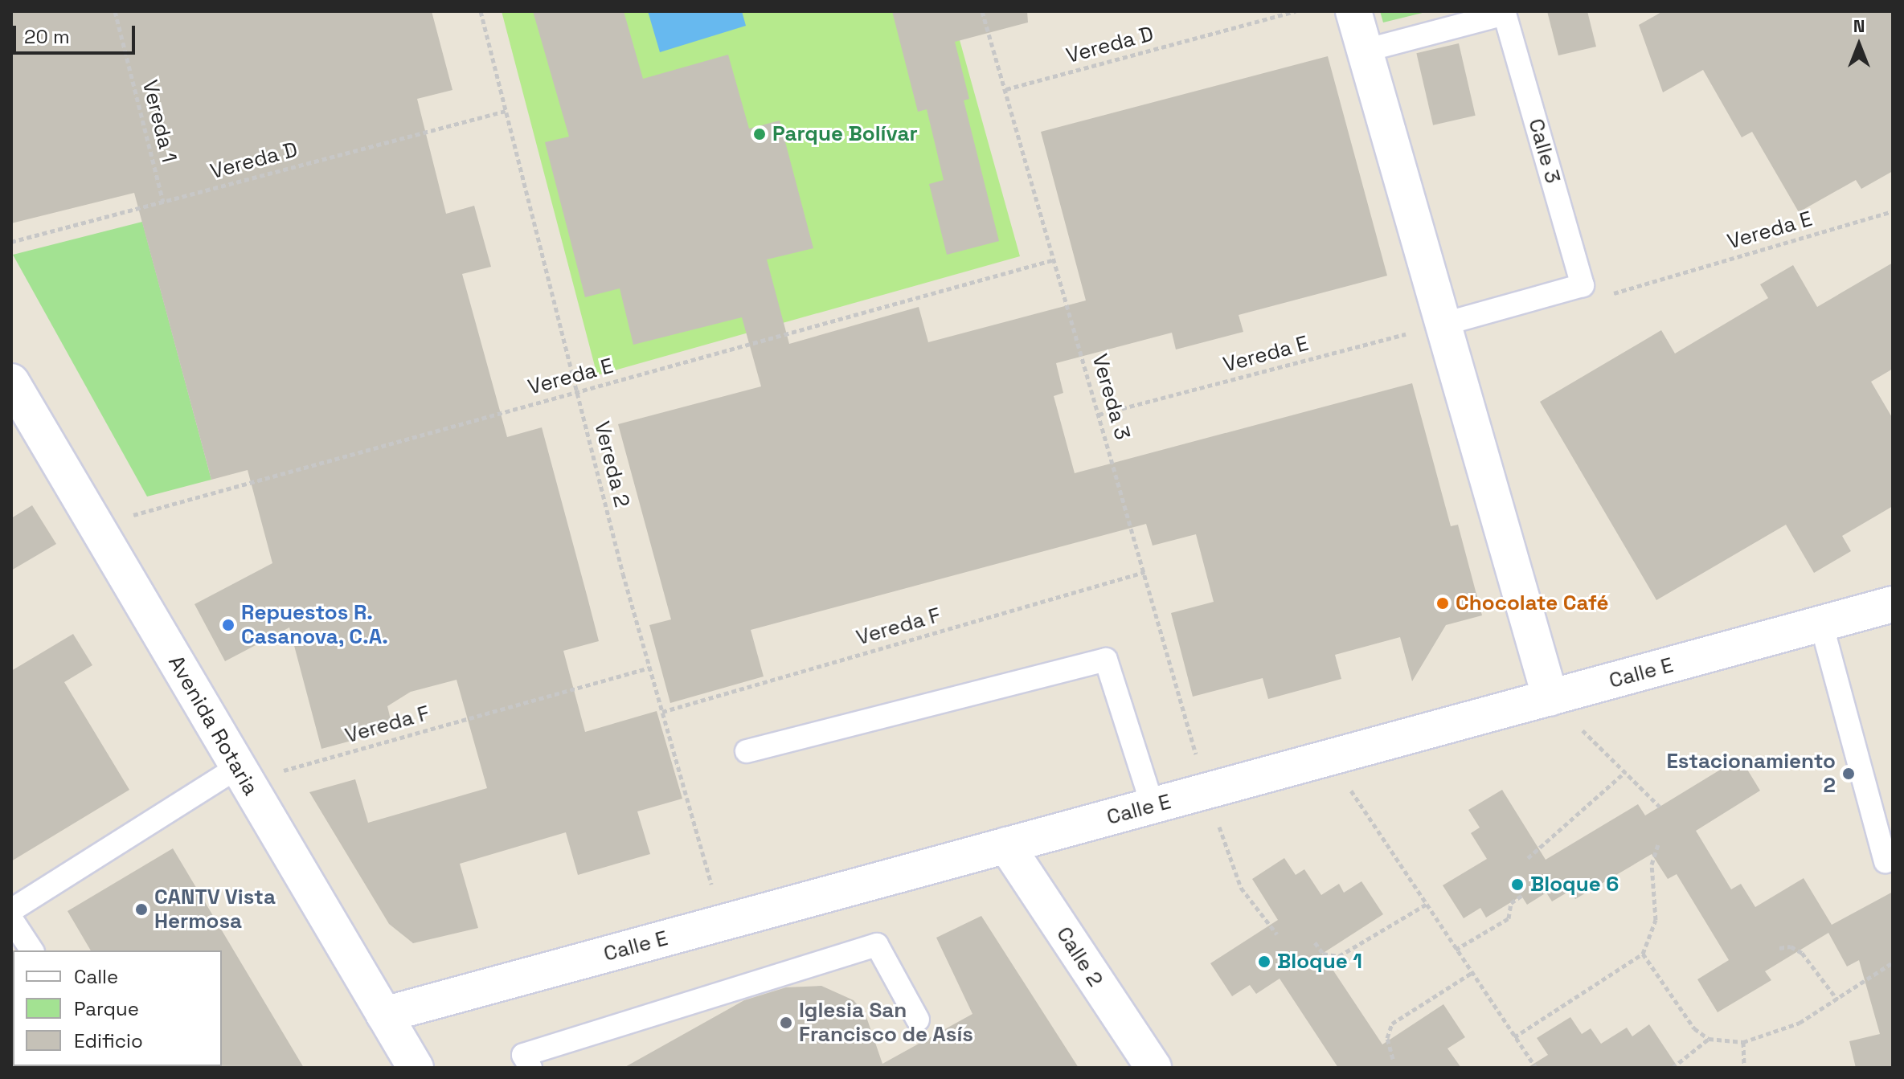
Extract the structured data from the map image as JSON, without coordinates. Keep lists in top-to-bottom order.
{
  "streets": {
    "street": ["Calle E", "Avenida Rotaria", "Calle 2"],
    "lane": ["Calle 3"],
    "path": [
      "Vereda D",
      "Vereda 1",
      "Vereda E",
      "Vereda 3",
      "Vereda 2",
      "Vereda F"
    ]
  },
  "crossings": [
    ["Vereda D", "Vereda 1"],
    ["Vereda D", "Vereda 3"],
    ["Vereda D", "Vereda 2"],
    ["Calle 3", "Vereda E"],
    ["Vereda E", "Vereda 3"],
    ["Vereda E", "Vereda 2"],
    ["Vereda E", "Avenida Rotaria"],
    ["Vereda 3", "Vereda F"],
    ["Vereda 3", "Calle E"],
    ["Vereda 2", "Vereda F"],
    ["Vereda 2", "Calle E"],
    ["Vereda F", "Avenida Rotaria"],
    ["Calle E", "Avenida Rotaria"],
    ["Calle E", "Calle 2"]
  ],
  "places": [
    "Parque Bolívar",
    "Chocolate Café",
    "Repuestos R. Casanova, C.A.",
    "Estacionamiento 2",
    "Bloque 6",
    "CANTV Vista Hermosa",
    "Bloque 1",
    "Iglesia San Francisco de Asís"
  ],
  "legend": ["Calle", "Parque", "Edificio"],
  "scale_bar": "20 m",
  "north": "top"
}
